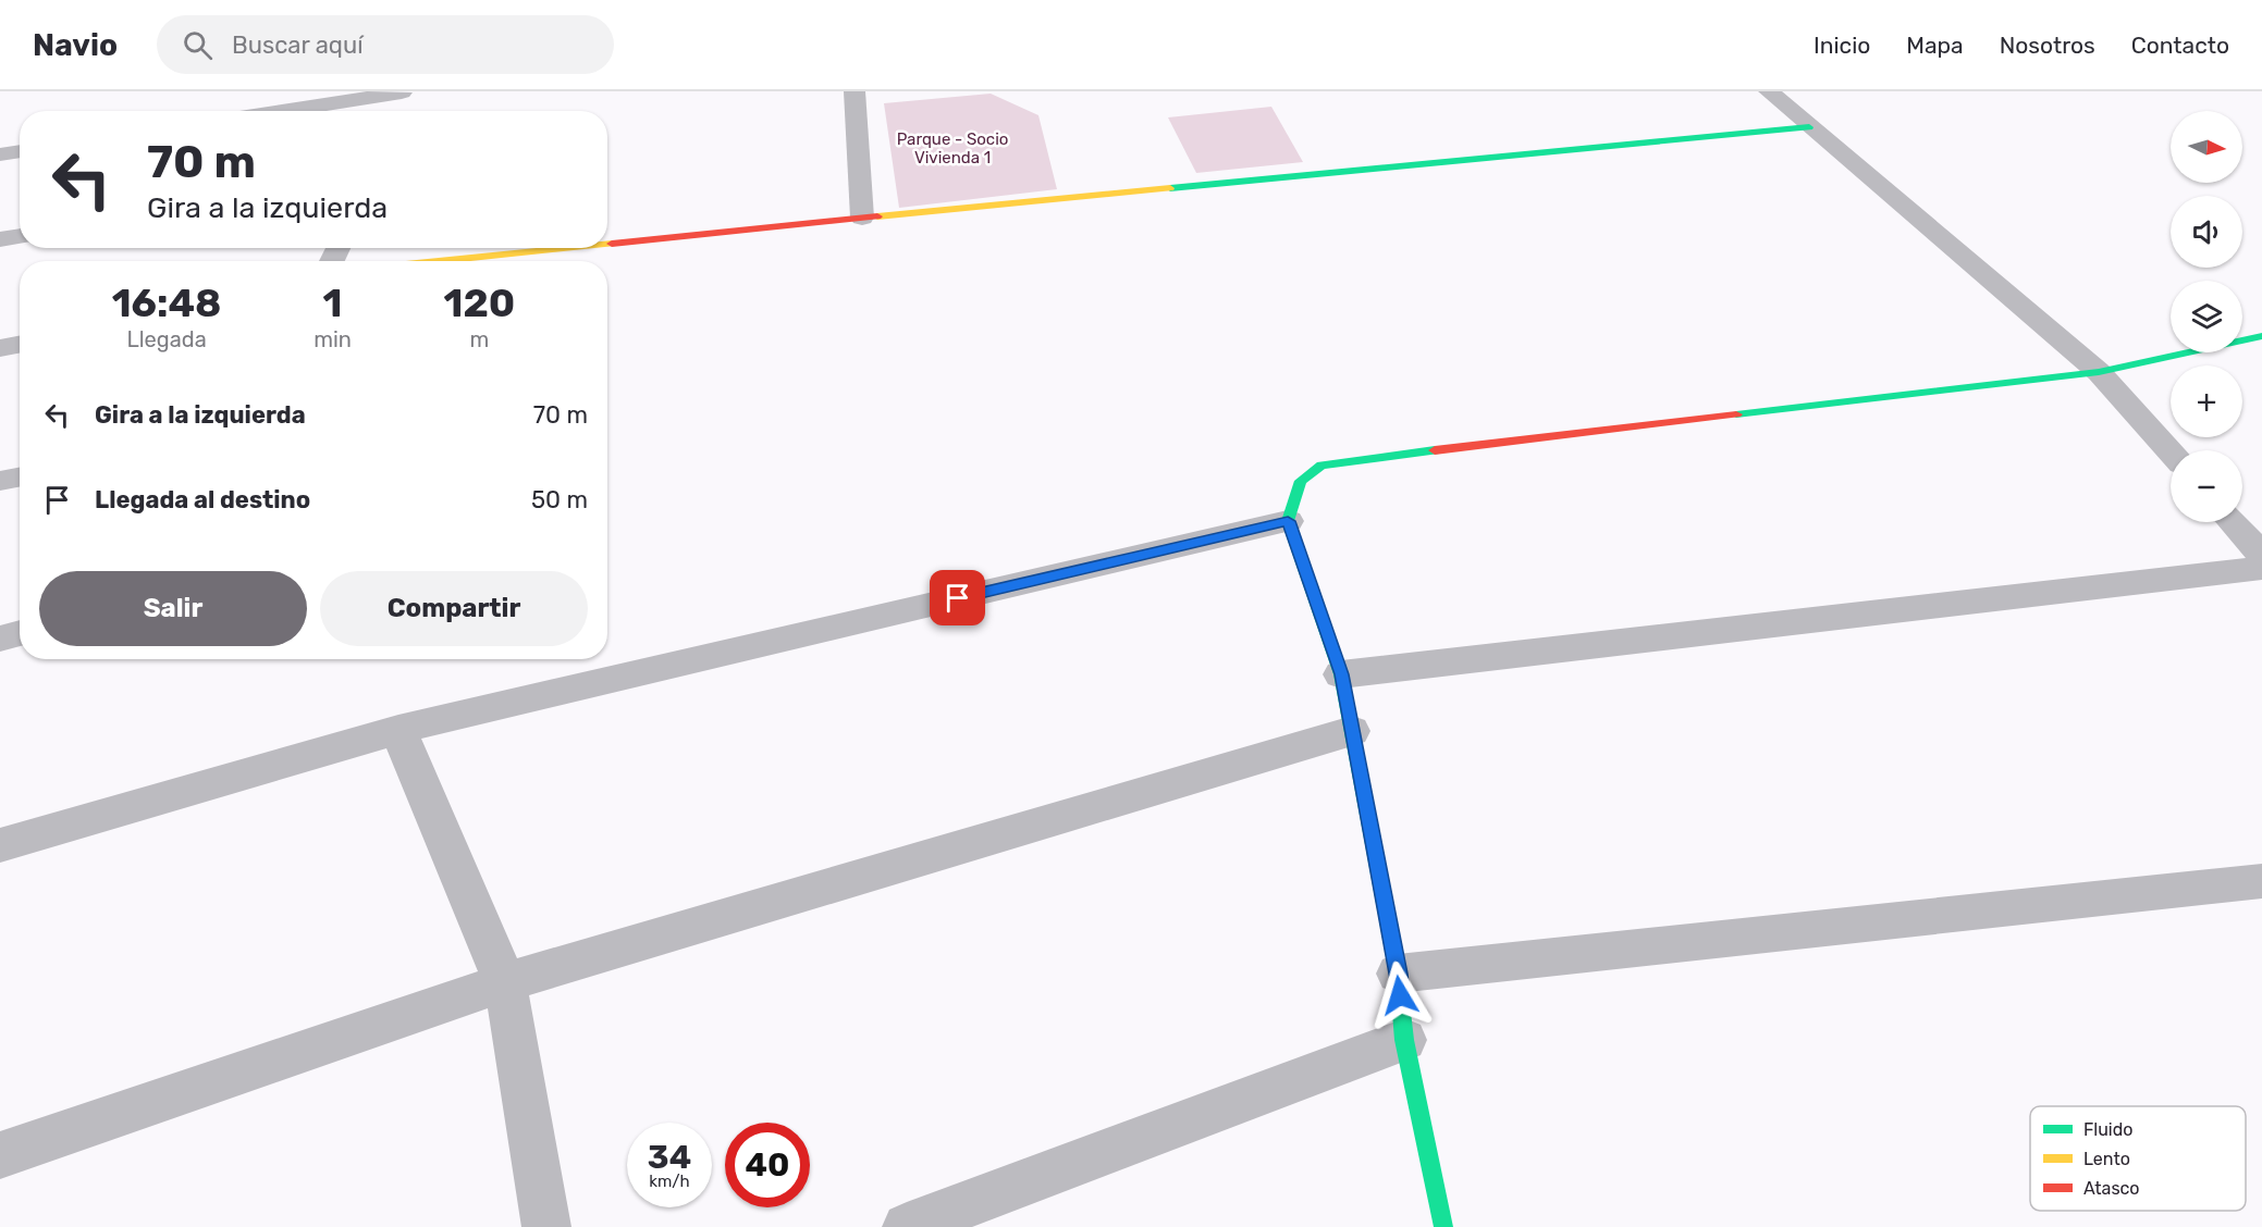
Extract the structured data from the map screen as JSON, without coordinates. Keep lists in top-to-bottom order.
{
  "parks": ["Parque - Socio Vivienda 1"],
  "legend": ["Fluido", "Lento", "Atasco"],
  "north": "right",
  "page": {
    "header": "Navio",
    "search": "Buscar aquí",
    "nav": [
      "Inicio",
      "Mapa",
      "Nosotros",
      "Contacto"
    ],
    "map_buttons": ["+", "−"],
    "turn": ["70 m", "Gira a la izquierda"],
    "eta": [
      "16:48",
      "Llegada",
      "1",
      "min",
      "120",
      "m"
    ],
    "list": [
      {
        "name": "Gira a la izquierda",
        "value": "70 m"
      },
      {
        "name": "Llegada al destino",
        "value": "50 m"
      }
    ],
    "buttons": ["Salir", "Compartir"],
    "speed": "34 km/h",
    "limit": "40"
  }
}
